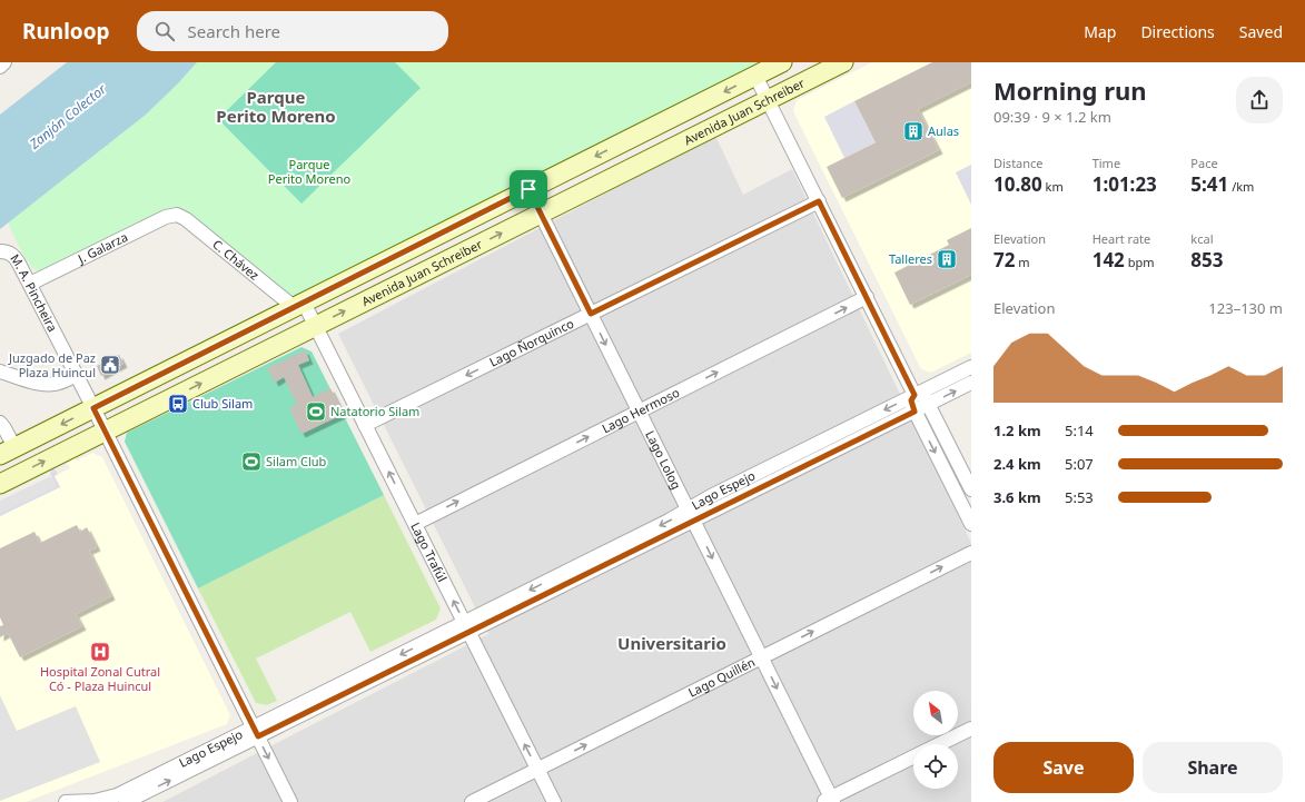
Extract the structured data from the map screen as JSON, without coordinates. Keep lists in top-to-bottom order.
{
  "streets": {
    "main road": ["Avenida Juan Schreiber"],
    "street": [
      "J. Galarza",
      "C. Chávez",
      "M. A. Pincheira",
      "Lago Ñorquinco",
      "Lago Hermoso",
      "Lago Lolog",
      "Lago Espejo",
      "Lago Trafúl",
      "Lago Quillén"
    ]
  },
  "crossings": [
    ["Avenida Juan Schreiber", "M. A. Pincheira"],
    ["Avenida Juan Schreiber", "Lago Lolog"],
    ["Avenida Juan Schreiber", "Lago Trafúl"],
    ["J. Galarza", "C. Chávez"],
    ["J. Galarza", "M. A. Pincheira"],
    ["C. Chávez", "Lago Trafúl"],
    ["M. A. Pincheira", "Lago Espejo"],
    ["Lago Ñorquinco", "Lago Lolog"],
    ["Lago Ñorquinco", "Lago Trafúl"],
    ["Lago Hermoso", "Lago Lolog"],
    ["Lago Hermoso", "Lago Trafúl"],
    ["Lago Lolog", "Lago Espejo"],
    ["Lago Lolog", "Lago Quillén"],
    ["Lago Espejo", "Lago Trafúl"],
    ["Lago Trafúl", "Lago Quillén"]
  ],
  "one_way": [
    "Lago Ñorquinco",
    "Lago Hermoso",
    "Lago Lolog",
    "Lago Trafúl",
    "Lago Quillén"
  ],
  "districts": ["Parque Perito Moreno", "Universitario"],
  "water": ["Zanjón Colector"],
  "parks": ["Parque Perito Moreno"],
  "places": {
    "building": ["Aulas", "Talleres"],
    "public building": ["Juzgado de Paz Plaza Huincul"],
    "bus stop": ["Club Silam"],
    "sports": ["Natatorio Silam", "Silam Club"],
    "hospital": ["Hospital Zonal Cutral Có - Plaza Huincul"]
  },
  "north": "top left",
  "page": {
    "header": "Runloop",
    "search": "Search here",
    "nav": ["Map", "Directions", "Saved"],
    "heading": ["Morning run", "09:39 · 9 × 1.2 km"],
    "stats": [
      ["Distance", "10.80 km"],
      ["Time", "1:01:23"],
      ["Pace", "5:41 /km"],
      ["Elevation", "72 m"],
      ["Heart rate", "142 bpm"],
      ["kcal", "853"]
    ],
    "chart": ["Elevation", "123–130 m"],
    "list": [
      {
        "name": "1.2 km",
        "note": "5:14"
      },
      {
        "name": "2.4 km",
        "note": "5:07"
      },
      {
        "name": "3.6 km",
        "note": "5:53"
      }
    ],
    "buttons": ["Save", "Share"]
  }
}
